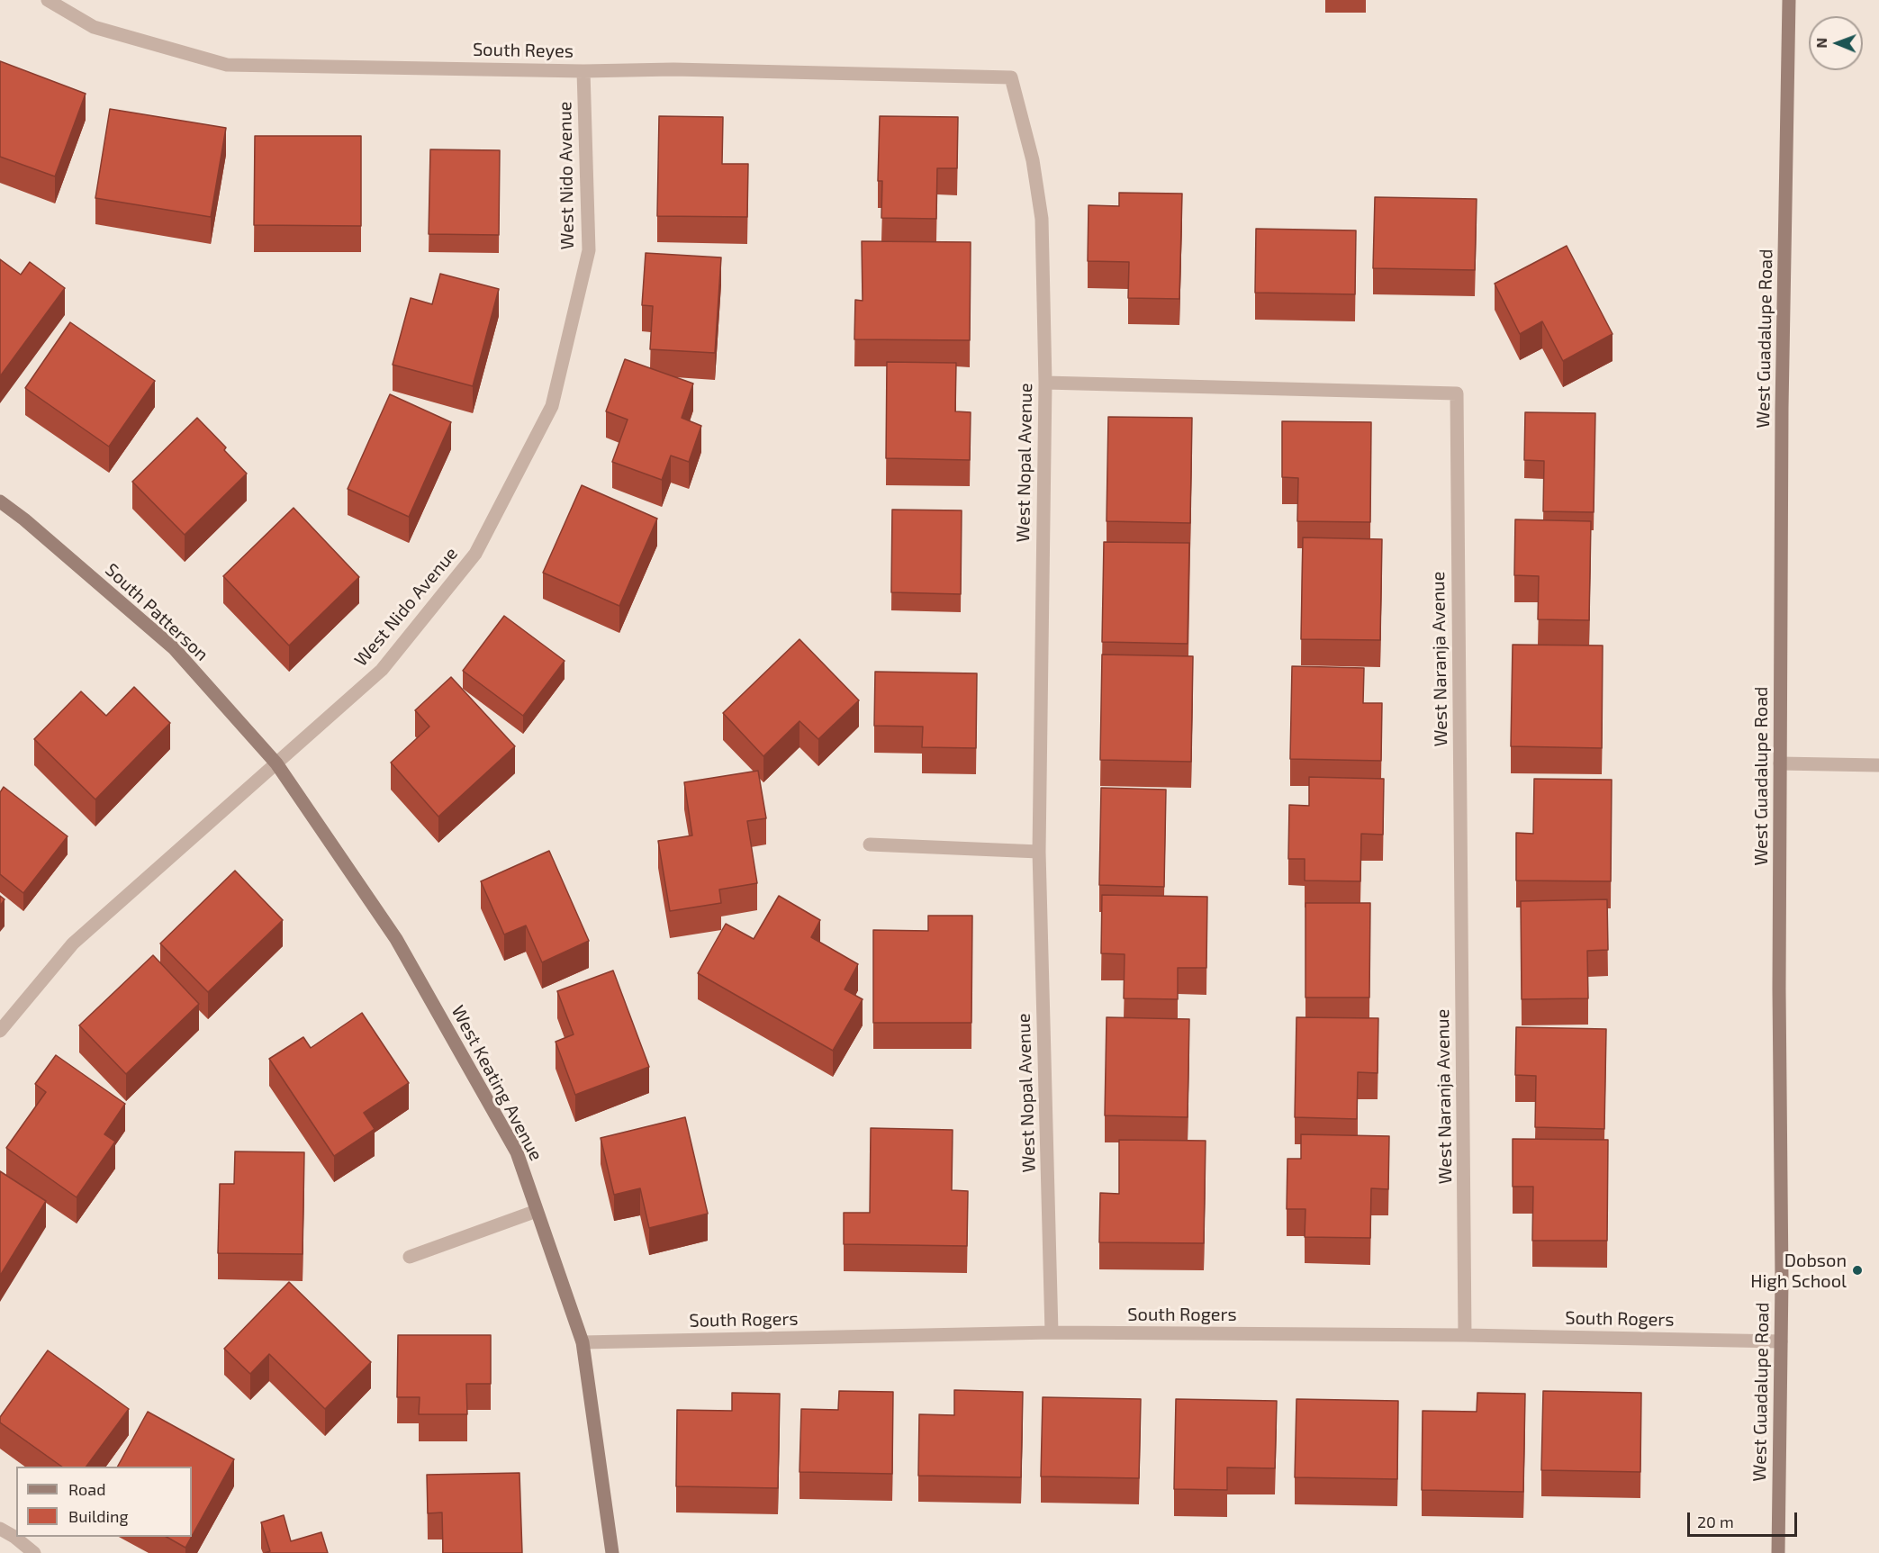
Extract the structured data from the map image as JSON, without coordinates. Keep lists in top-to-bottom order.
{
  "streets": {
    "main road": ["West Guadalupe Road", "South Patterson", "West Keating Avenue"],
    "street": [
      "South Reyes",
      "West Nido Avenue",
      "West Nopal Avenue",
      "West Naranja Avenue",
      "South Rogers"
    ]
  },
  "crossings": [
    ["South Reyes", "West Nido Avenue"],
    ["South Reyes", "West Nopal Avenue"],
    ["West Nido Avenue", "South Patterson"],
    ["West Nido Avenue", "West Keating Avenue"],
    ["West Guadalupe Road", "South Rogers"],
    ["West Nopal Avenue", "West Naranja Avenue"],
    ["West Nopal Avenue", "South Rogers"],
    ["South Patterson", "West Keating Avenue"],
    ["West Naranja Avenue", "South Rogers"],
    ["West Keating Avenue", "South Rogers"]
  ],
  "places": ["Dobson High School"],
  "legend": ["Road", "Building"],
  "scale_bar": "20 m",
  "north": "left"
}
